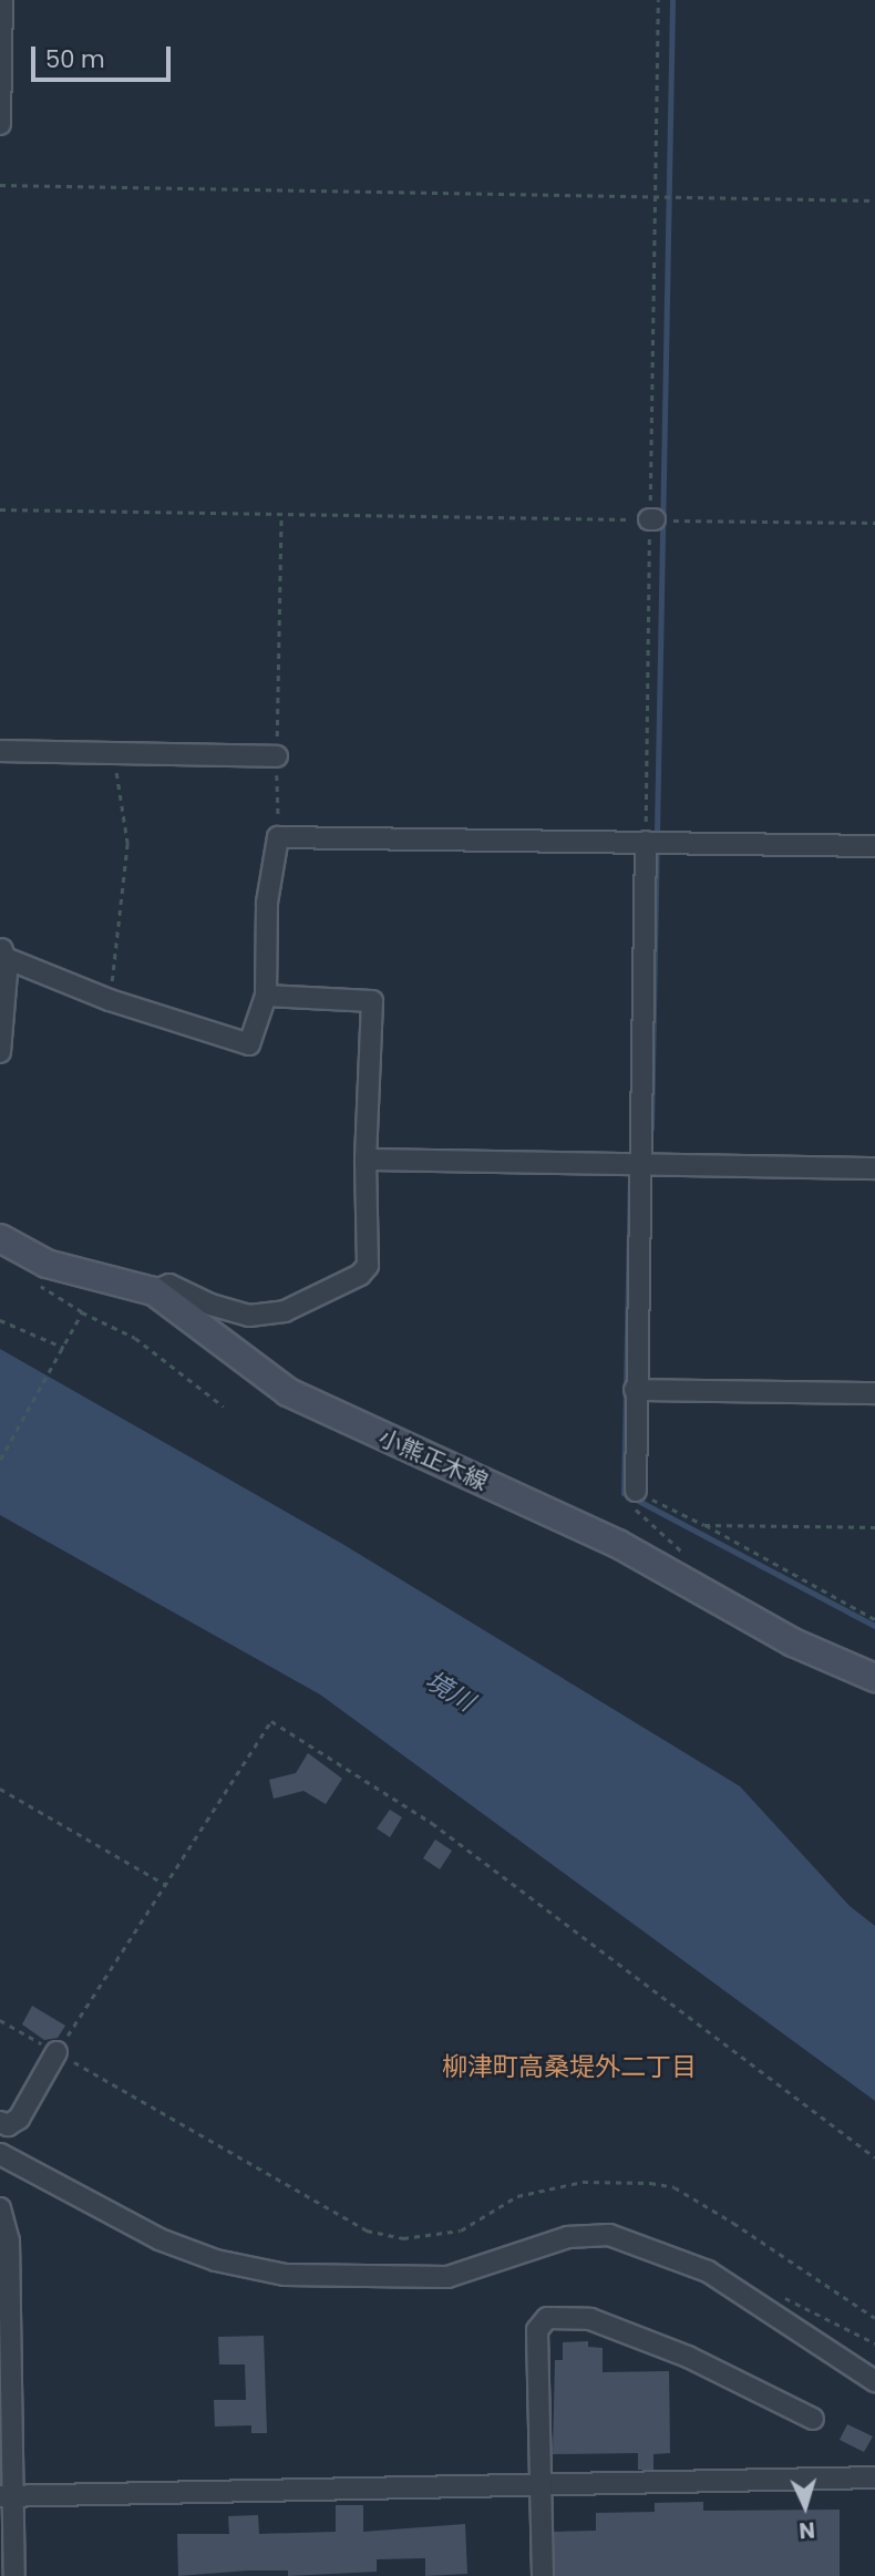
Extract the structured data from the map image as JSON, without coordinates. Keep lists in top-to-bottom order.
{
  "streets": {
    "main road": ["小熊正木線"]
  },
  "districts": ["柳津町高桑堤外二丁目"],
  "water": ["境川"],
  "scale_bar": "50 m",
  "north": "bottom"
}
